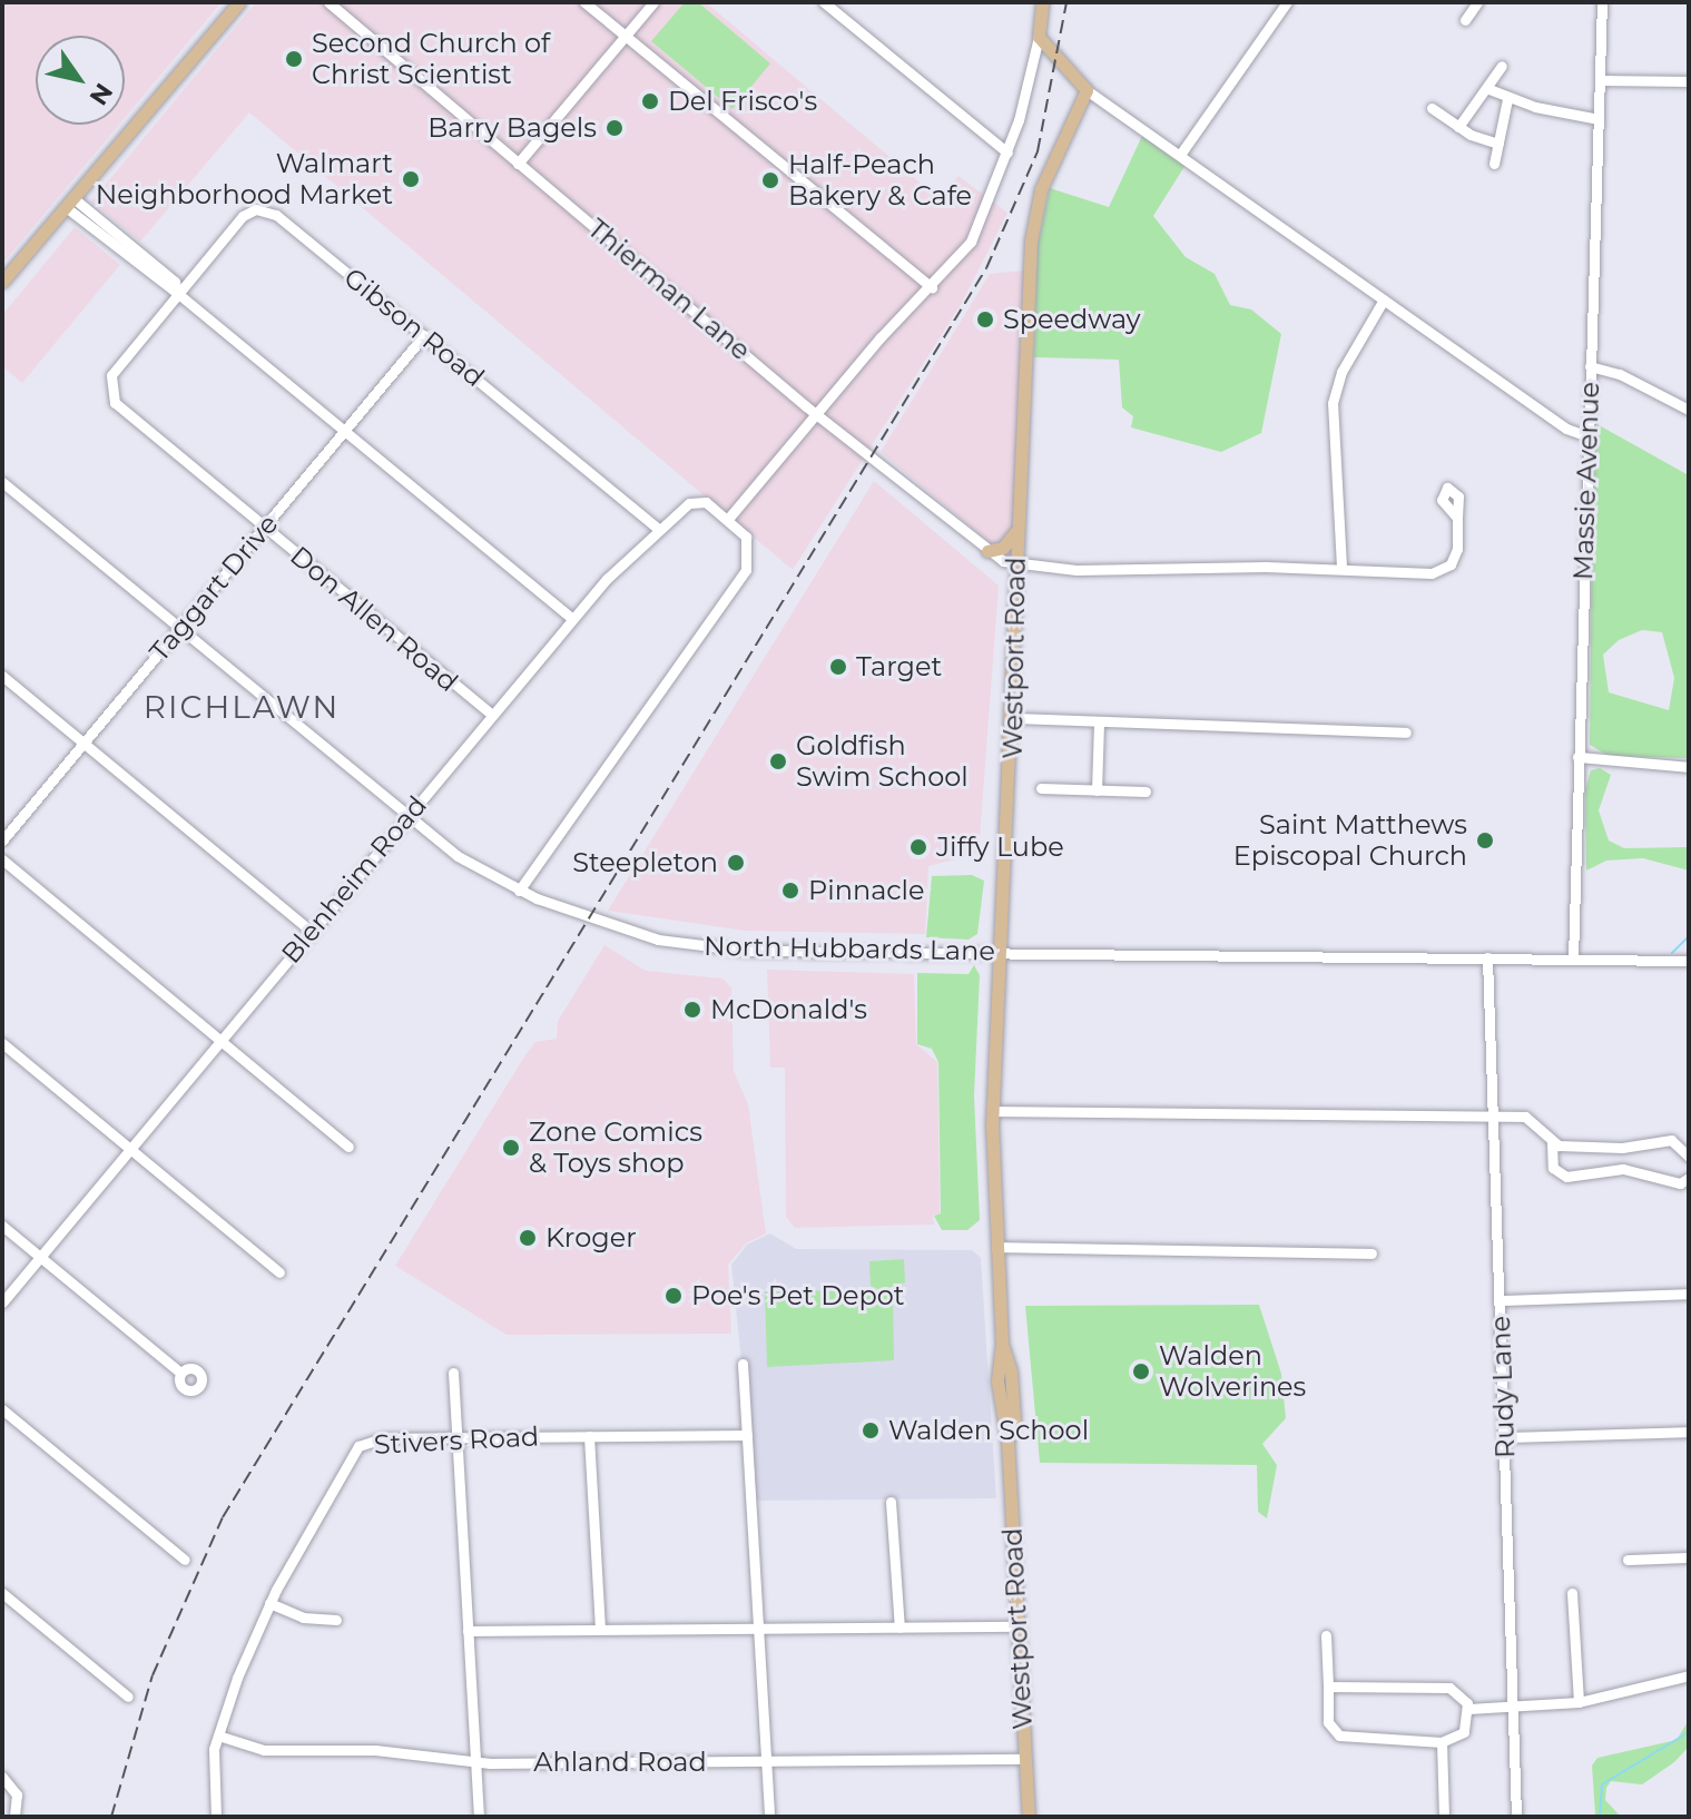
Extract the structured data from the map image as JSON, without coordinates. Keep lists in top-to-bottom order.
{
  "streets": {
    "main road": ["Westport Road"],
    "street": [
      "Thierman Lane",
      "Gibson Road",
      "Massie Avenue",
      "Taggart Drive",
      "Don Allen Road",
      "Blenheim Road",
      "North Hubbards Lane",
      "Rudy Lane",
      "Stivers Road",
      "Ahland Road"
    ]
  },
  "crossings": [
    ["Thierman Lane", "Westport Road"],
    ["Gibson Road", "Taggart Drive"],
    ["Gibson Road", "Don Allen Road"],
    ["Gibson Road", "Blenheim Road"],
    ["Massie Avenue", "North Hubbards Lane"],
    ["Taggart Drive", "Don Allen Road"],
    ["Taggart Drive", "North Hubbards Lane"],
    ["Don Allen Road", "Blenheim Road"],
    ["Westport Road", "North Hubbards Lane"],
    ["Westport Road", "Ahland Road"],
    ["Blenheim Road", "North Hubbards Lane"],
    ["North Hubbards Lane", "Rudy Lane"],
    ["Stivers Road", "Ahland Road"]
  ],
  "districts": ["RICHLAWN"],
  "places": [
    "Second Church of Christ Scientist",
    "Del Frisco's",
    "Barry Bagels",
    "Walmart Neighborhood Market",
    "Half-Peach Bakery & Cafe",
    "Speedway",
    "Target",
    "Goldfish Swim School",
    "Saint Matthews Episcopal Church",
    "Jiffy Lube",
    "Steepleton",
    "Pinnacle",
    "McDonald's",
    "Zone Comics & Toys shop",
    "Kroger",
    "Poe's Pet Depot",
    "Walden Wolverines",
    "Walden School"
  ],
  "north": "bottom right"
}
